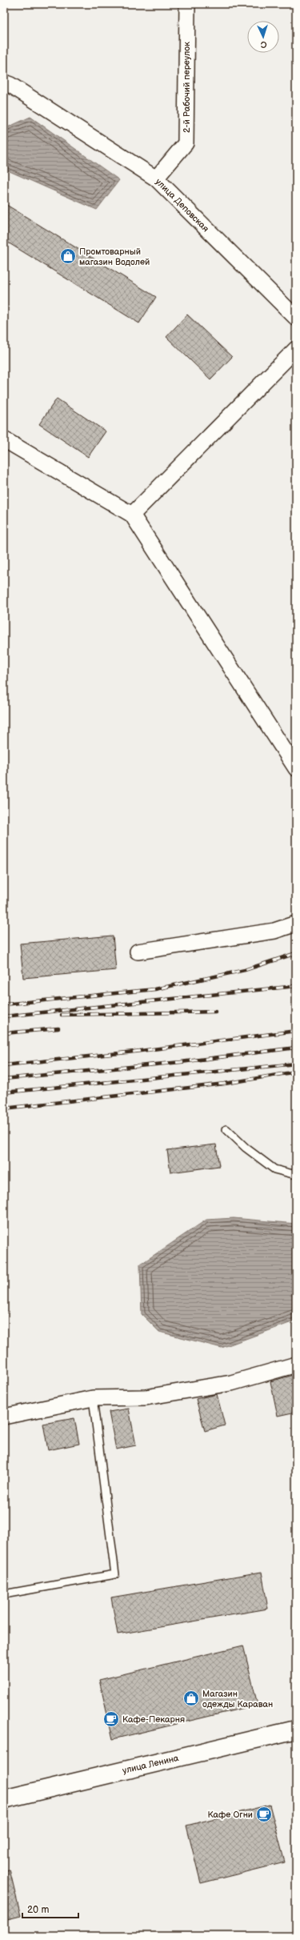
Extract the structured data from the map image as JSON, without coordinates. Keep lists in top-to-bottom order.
{
  "streets": {
    "street": ["2-й Рабочий переулок", "улица Деповская", "улица Ленина"]
  },
  "crossings": [
    ["2-й Рабочий переулок", "улица Деповская"]
  ],
  "places": {
    "shop": ["Промтоварный магазин Водолей", "Магазин одежды Караван"],
    "cafe": ["Кафе-Пекарня", "Кафе Огни"]
  },
  "scale_bar": "20 m",
  "north": "bottom"
}
